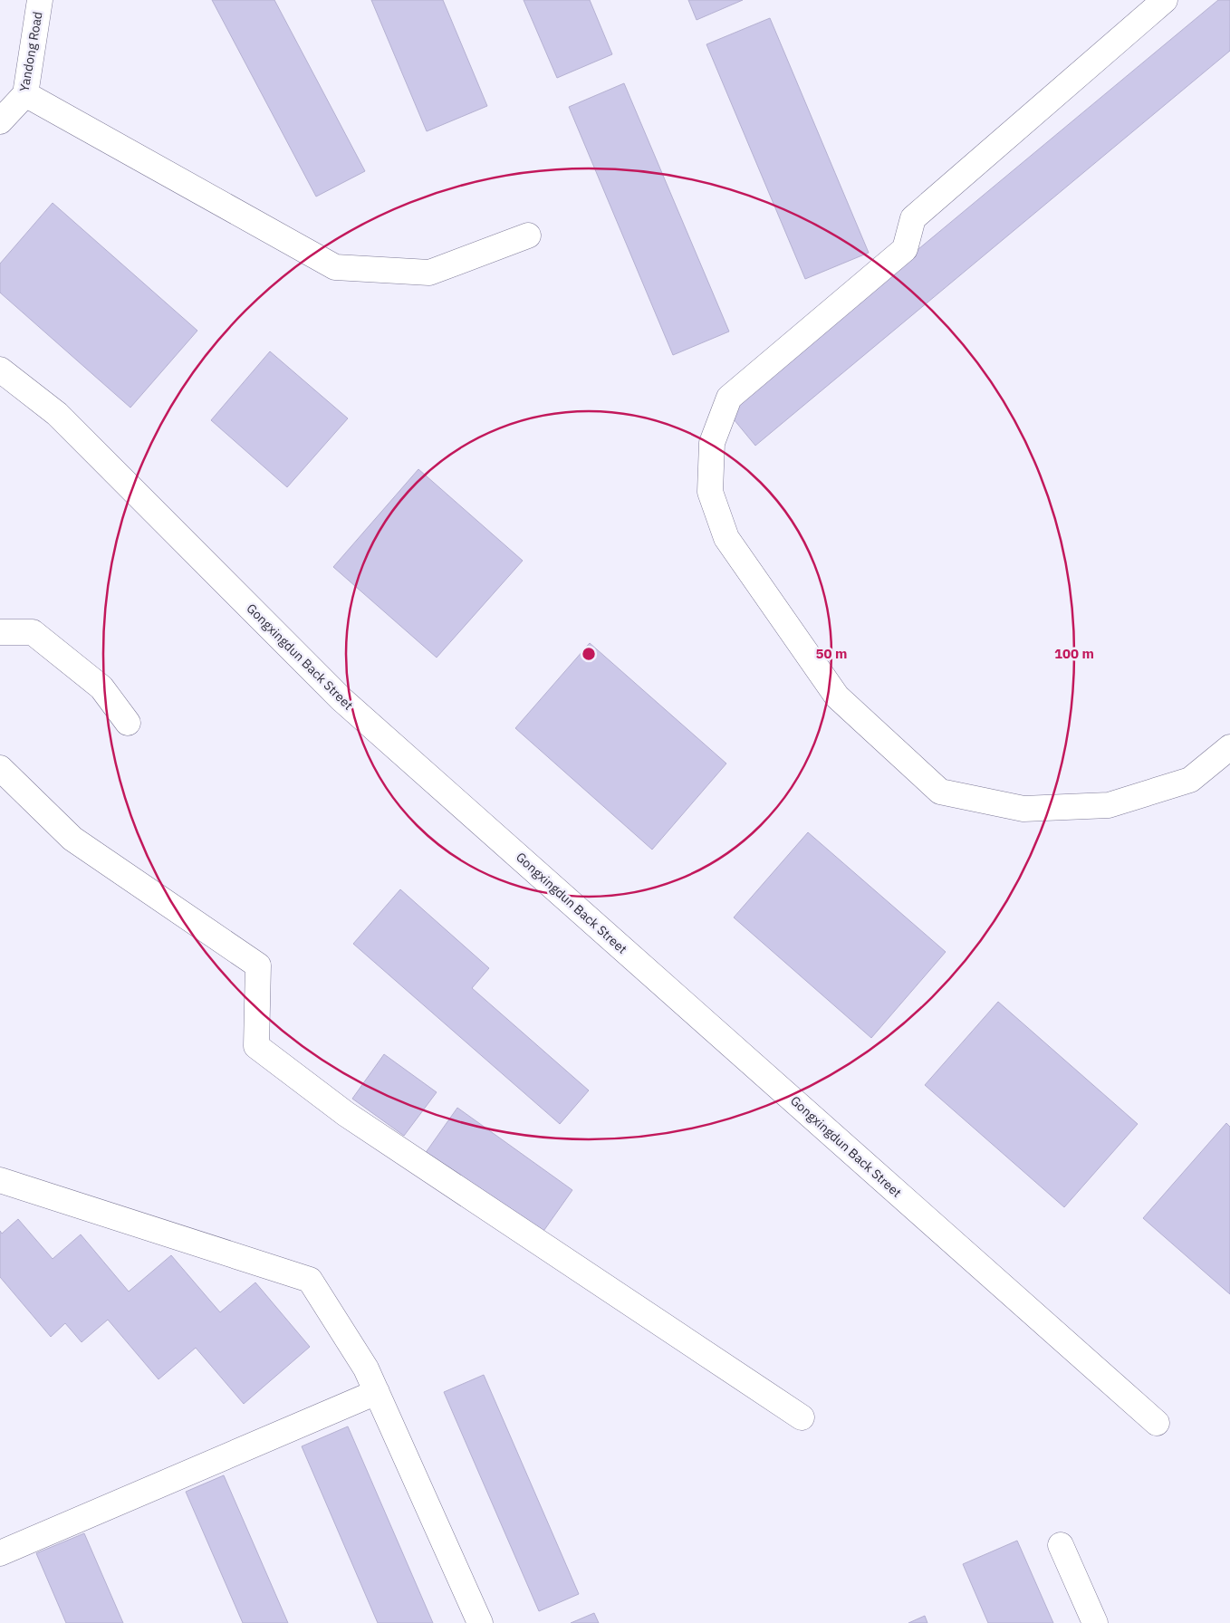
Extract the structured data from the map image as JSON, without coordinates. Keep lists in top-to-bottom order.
{
  "streets": {
    "street": ["Yandong Road", "Gongxingdun Back Street"]
  },
  "rings": ["50 m", "100 m"]
}
